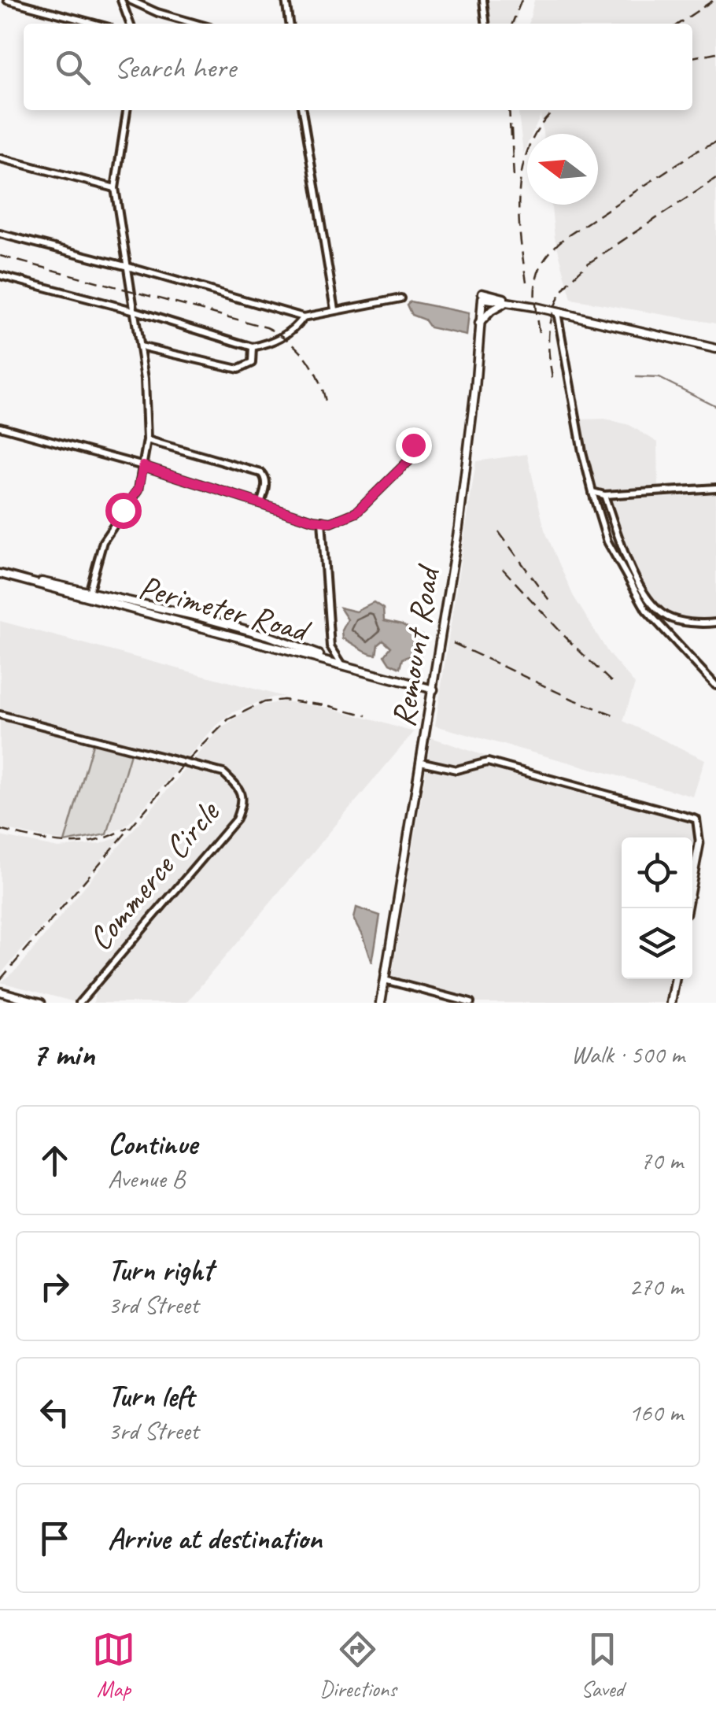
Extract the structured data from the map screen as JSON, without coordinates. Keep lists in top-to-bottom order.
{
  "streets": {
    "main road": ["Perimeter Road", "Remount Road"],
    "street": ["Commerce Circle"]
  },
  "crossings": [
    ["Perimeter Road", "Remount Road"]
  ],
  "north": "left",
  "page": {
    "search": "Search here",
    "heading": ["7 min", "Walk · 500 m"],
    "list": [
      ["Continue", "Avenue B", "70 m"],
      ["Turn right", "3rd Street", "270 m"],
      ["Turn left", "3rd Street", "160 m"],
      "Arrive at destination"
    ],
    "nav": ["Map", "Directions", "Saved"]
  }
}
